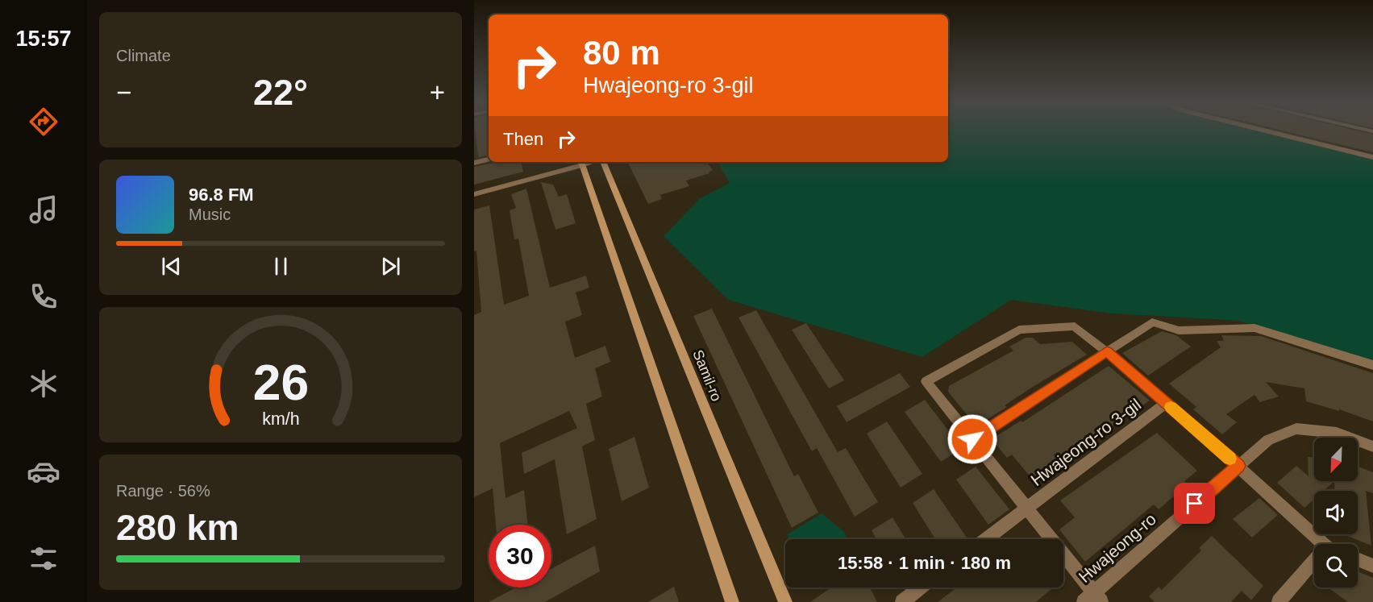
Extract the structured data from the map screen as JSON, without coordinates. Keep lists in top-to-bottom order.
{
  "streets": {
    "main road": ["Samil-ro"],
    "street": ["Hwajeong-ro 3-gil", "Hwajeong-ro"]
  },
  "crossings": [
    ["Hwajeong-ro 3-gil", "Hwajeong-ro"]
  ],
  "north": "bottom left",
  "page": {
    "tabs": "15:57",
    "tile": [
      "Climate",
      ["Range · 56%", "280 km"]
    ],
    "turn": ["80 m", "Hwajeong-ro 3-gil"],
    "heat": ["−", "22°", "+"],
    "then": "Then",
    "song": ["96.8 FM", "Music"],
    "limit": "30",
    "trip": "15:58 · 1 min · 180 m",
    "gauge": ["26", "km/h"]
  }
}
